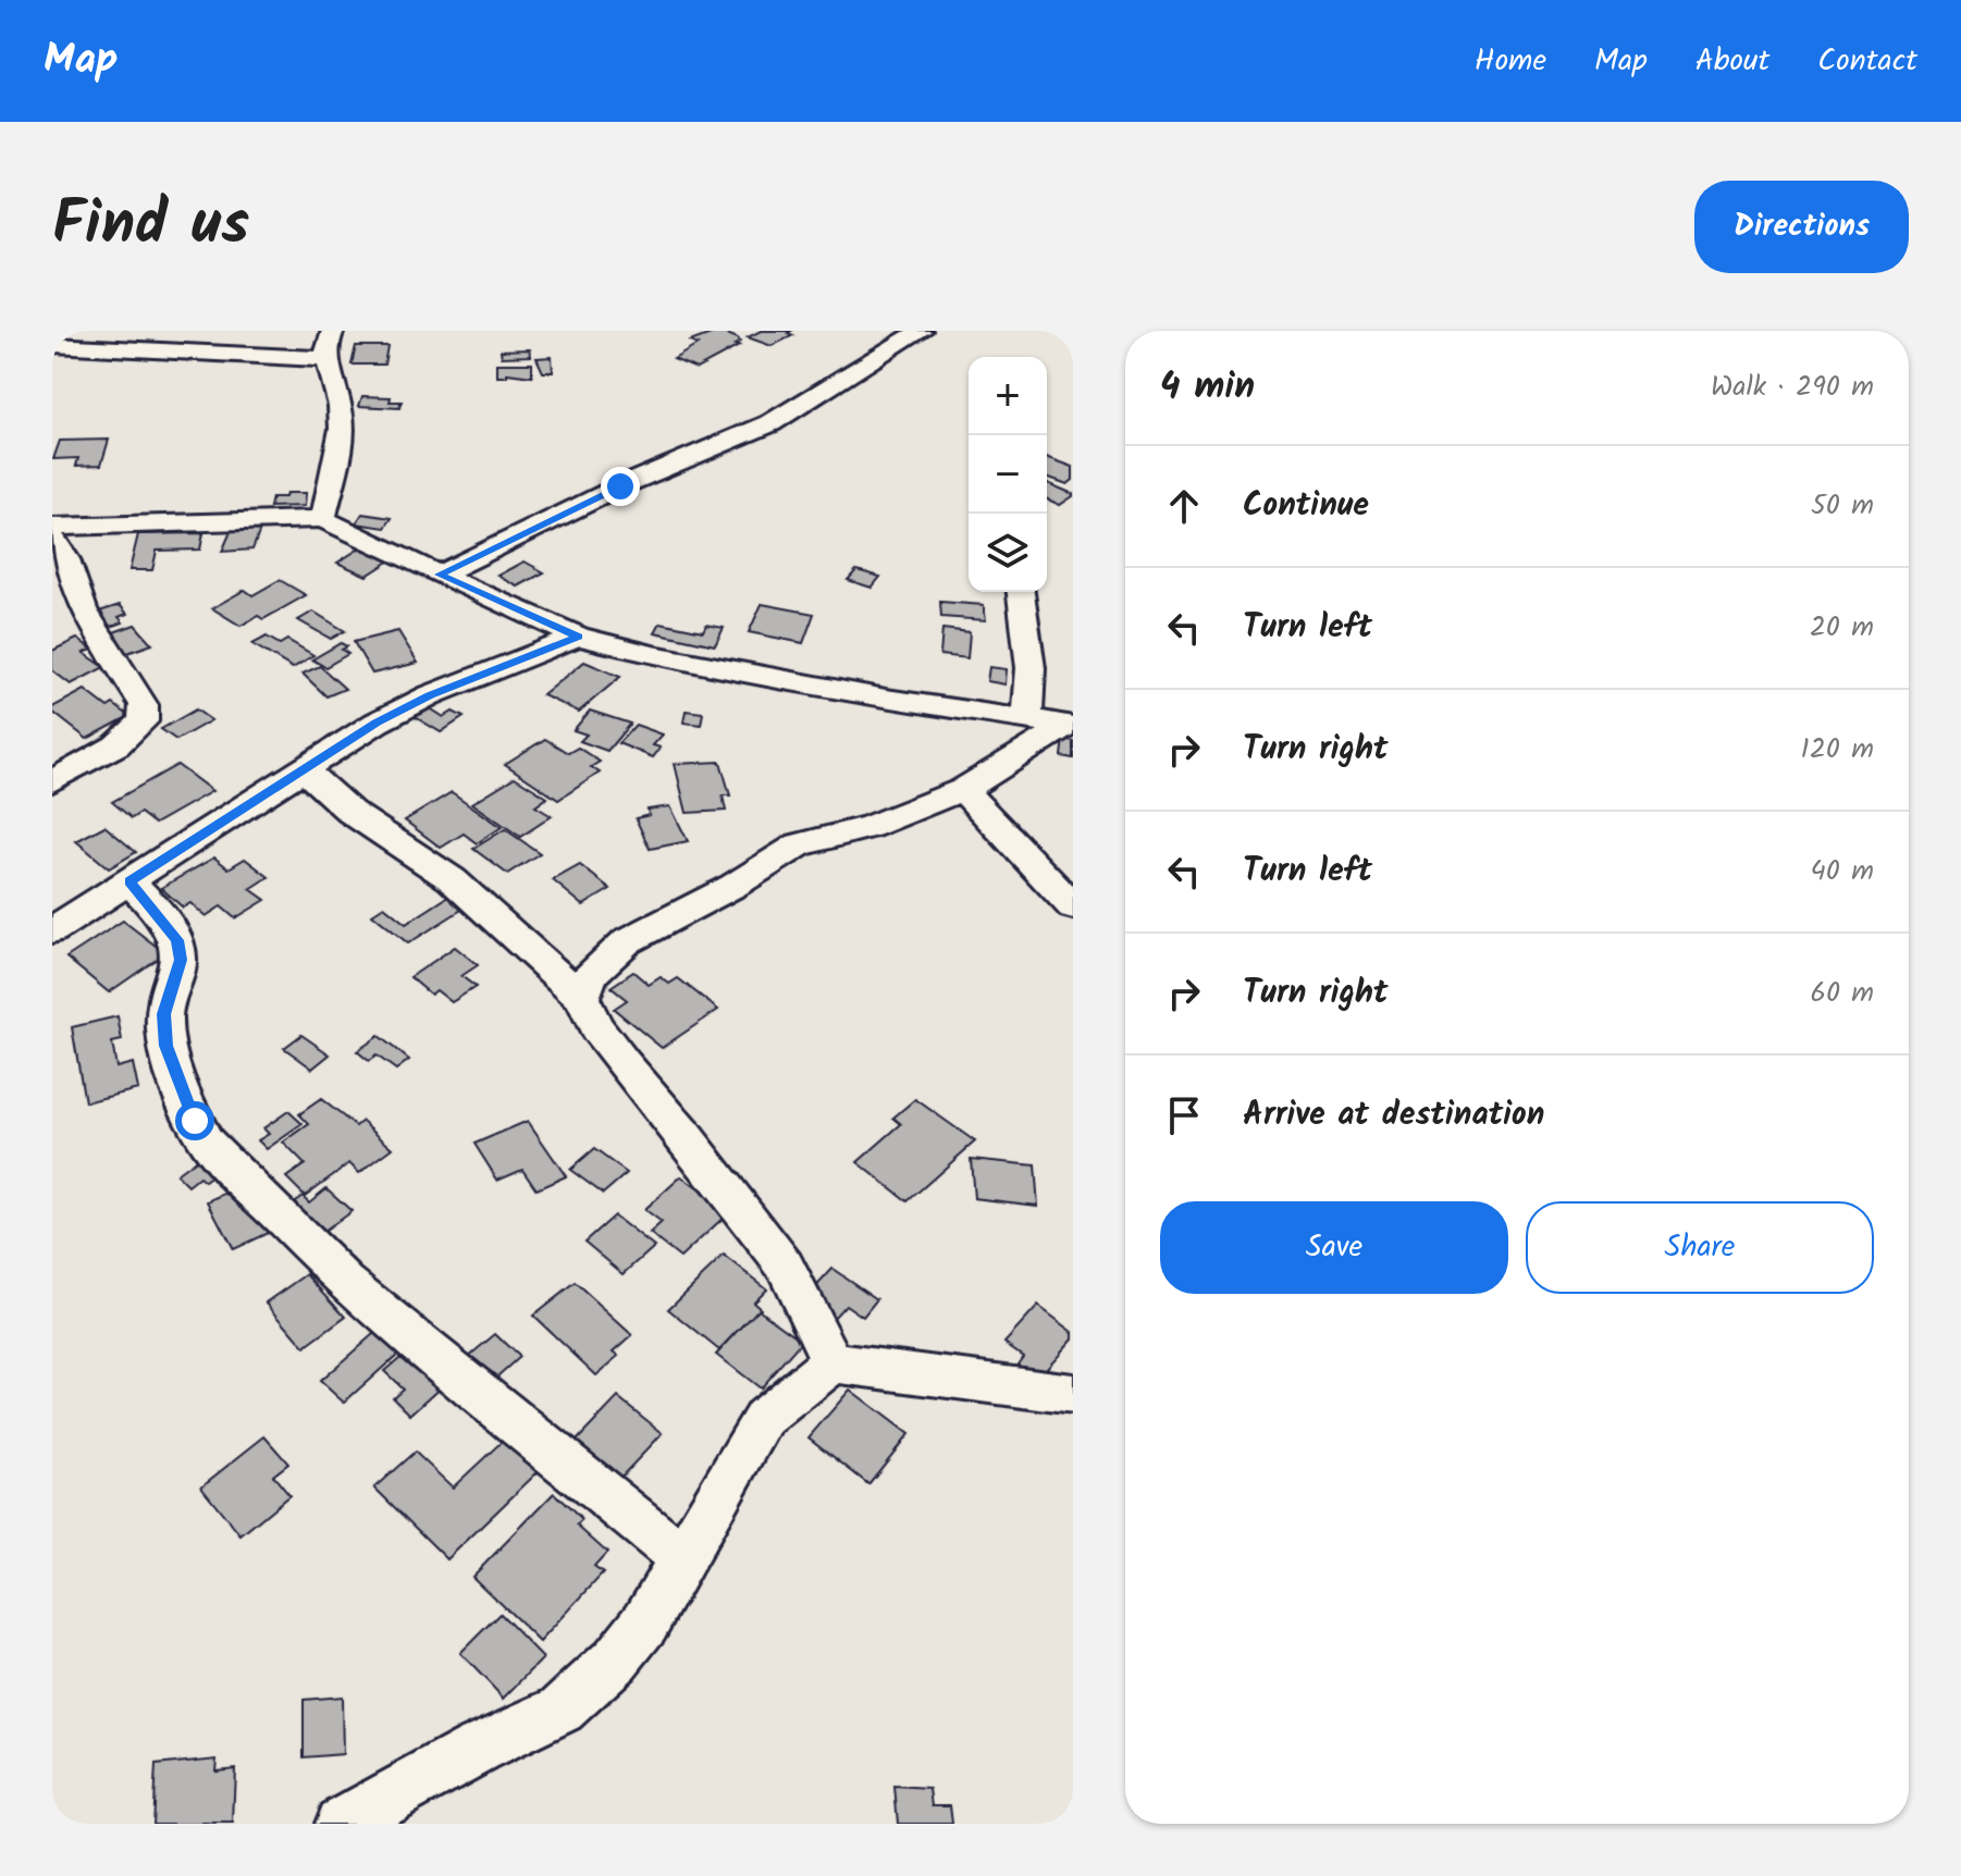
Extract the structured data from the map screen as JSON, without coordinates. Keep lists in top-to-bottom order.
{
  "page": {
    "header": "Map",
    "nav": [
      "Home",
      "Map",
      "About",
      "Contact"
    ],
    "title": "Find us",
    "buttons": [
      "Directions",
      ["Save", "Share"]
    ],
    "heading": ["4 min", "Walk · 290 m"],
    "map_buttons": ["+", "−"],
    "list": [
      ["Continue", "50 m"],
      ["Turn left", "20 m"],
      ["Turn right", "120 m"],
      ["Turn left", "40 m"],
      ["Turn right", "60 m"],
      "Arrive at destination"
    ]
  }
}
